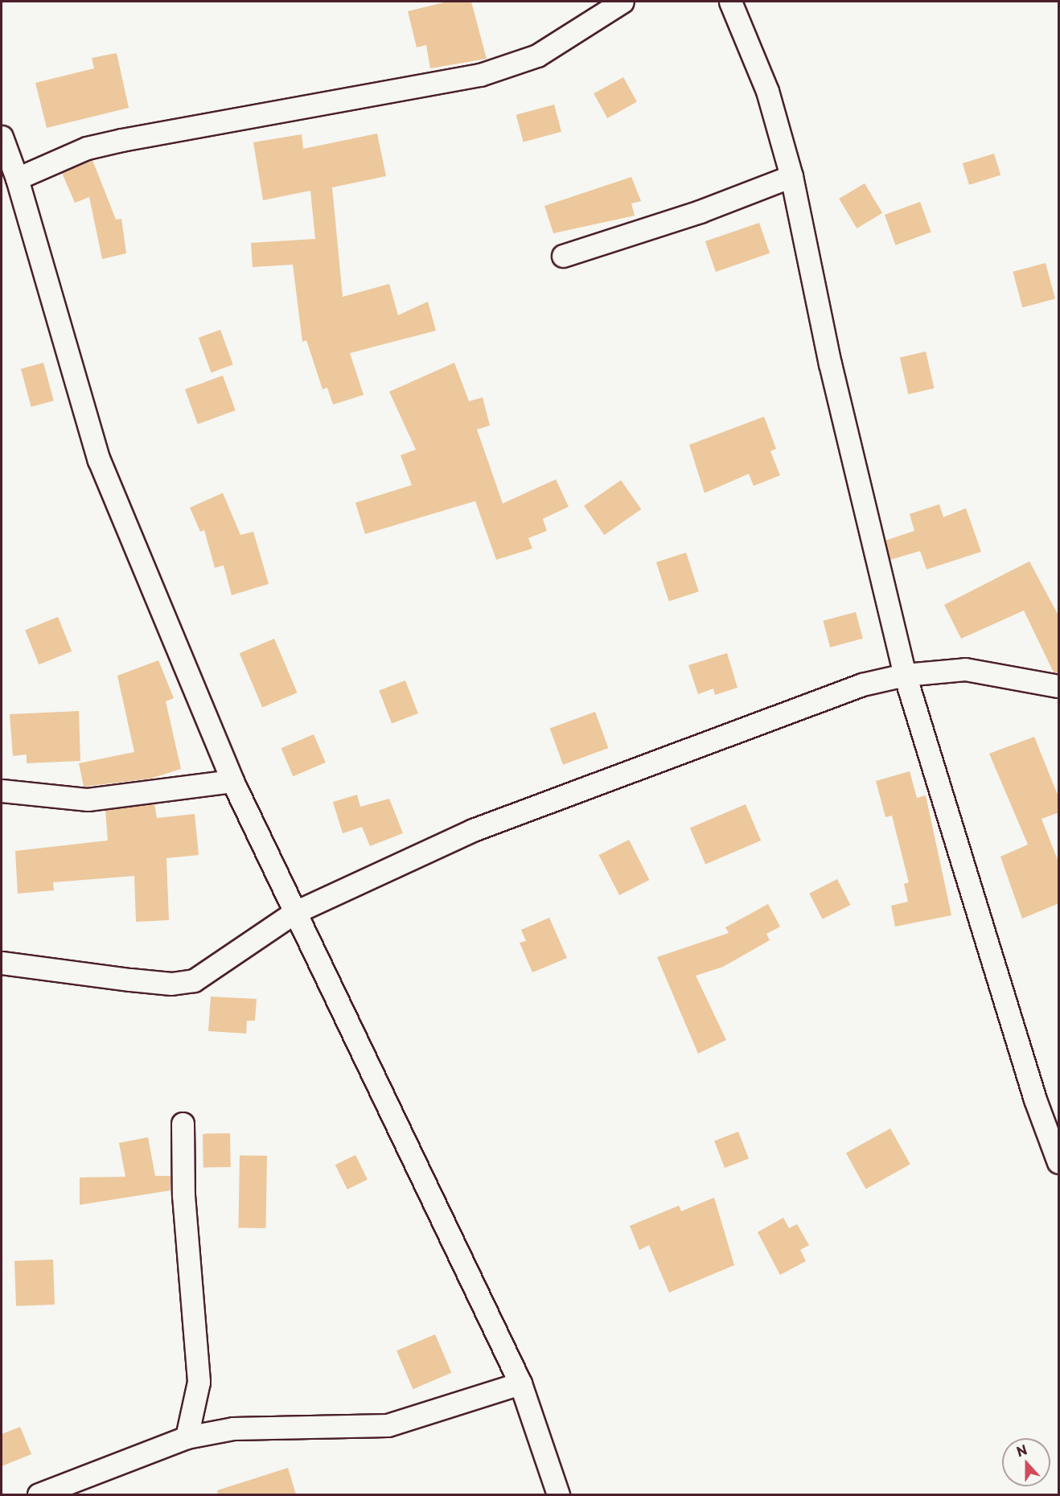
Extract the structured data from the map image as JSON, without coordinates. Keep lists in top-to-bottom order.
{
  "north": "top"
}
